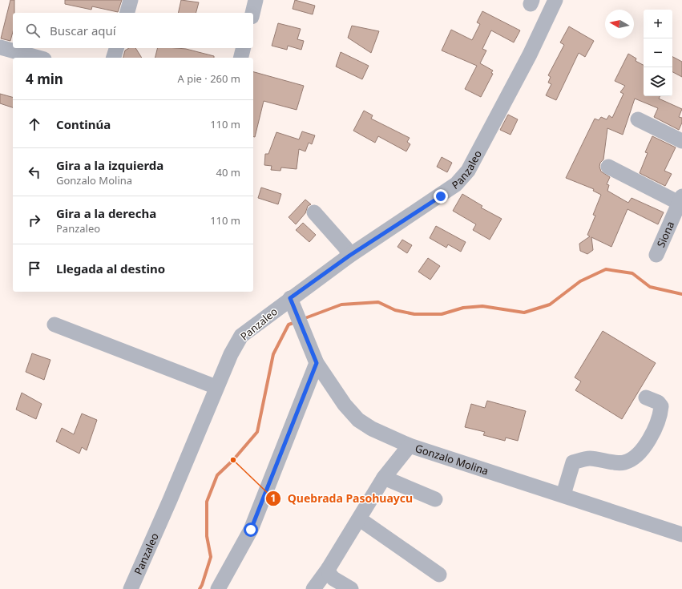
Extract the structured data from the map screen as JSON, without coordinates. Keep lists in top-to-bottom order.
{
  "streets": {
    "street": ["Panzaleo", "Siona", "Gonzalo Molina"]
  },
  "crossings": [
    ["Panzaleo", "Gonzalo Molina"]
  ],
  "places": ["Quebrada Pasohuaycu"],
  "north": "left",
  "page": {
    "map_buttons": ["+", "−"],
    "search": "Buscar aquí",
    "heading": ["4 min", "A pie · 260 m"],
    "list": [
      ["Continúa", "110 m"],
      ["Gira a la izquierda", "Gonzalo Molina", "40 m"],
      ["Gira a la derecha", "Panzaleo", "110 m"],
      "Llegada al destino"
    ]
  }
}
